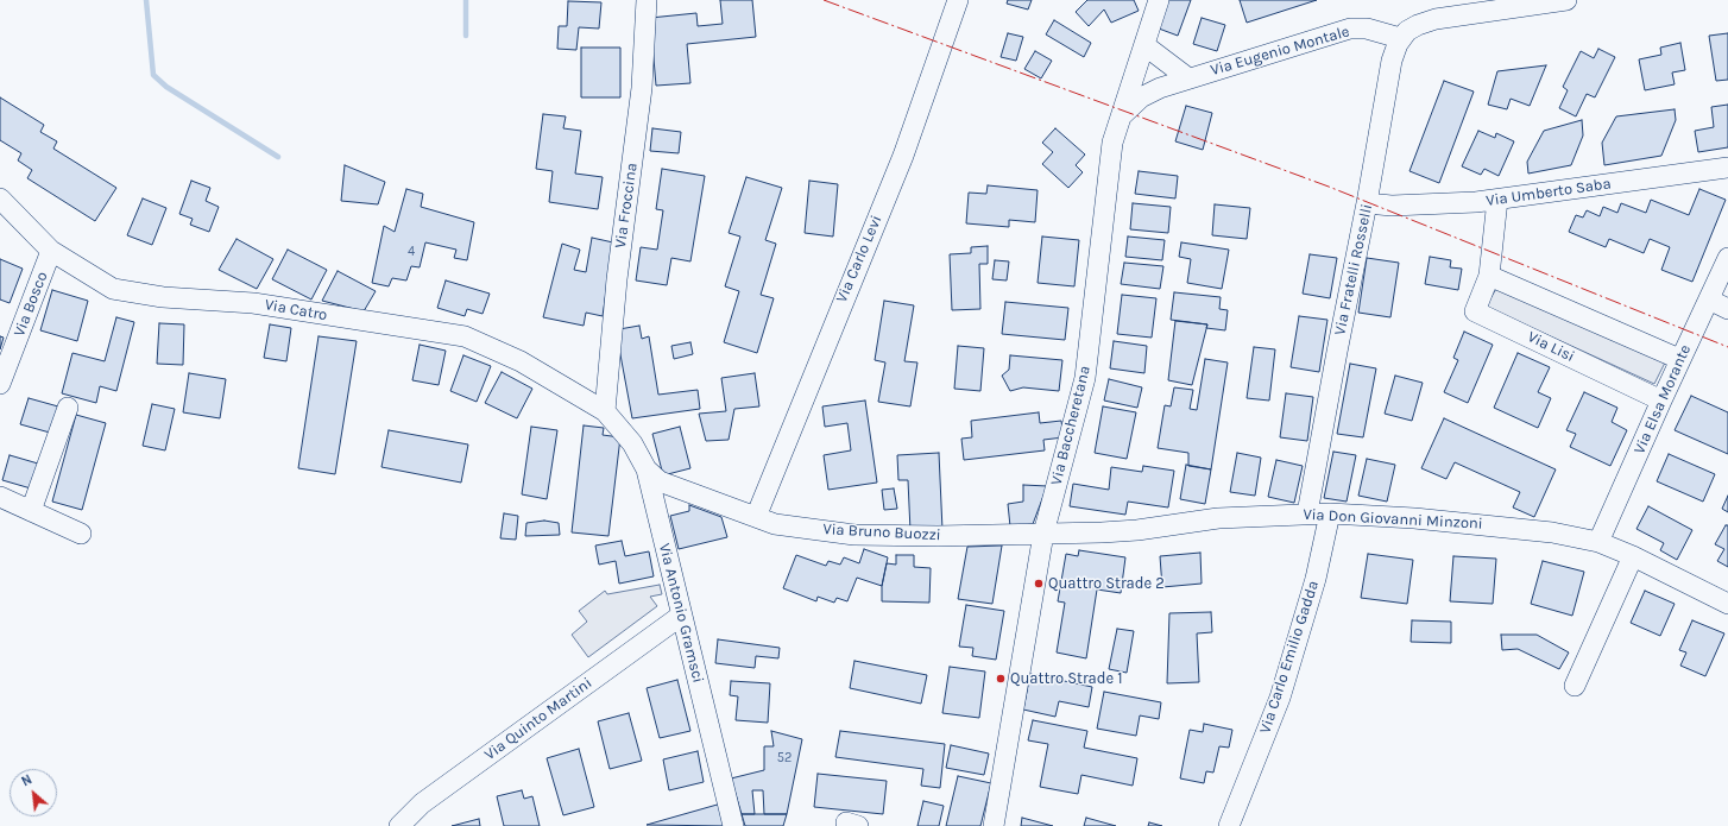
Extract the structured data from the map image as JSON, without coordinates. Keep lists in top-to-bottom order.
{
  "streets": {
    "street": [
      "Via Eugenio Montale",
      "Via Umberto Saba",
      "Via Froccina",
      "Via Carlo Levi",
      "Via Fratelli Rosselli",
      "Via Bosco",
      "Via Catro",
      "Via Lisi",
      "Via Elsa Morante",
      "Via Baccheretana",
      "Via Don Giovanni Minzoni",
      "Via Bruno Buozzi",
      "Via Antonio Gramsci",
      "Via Carlo Emilio Gadda",
      "Via Quinto Martini"
    ]
  },
  "crossings": [
    ["Via Eugenio Montale", "Via Fratelli Rosselli"],
    ["Via Eugenio Montale", "Via Baccheretana"],
    ["Via Umberto Saba", "Via Fratelli Rosselli"],
    ["Via Umberto Saba", "Via Lisi"],
    ["Via Froccina", "Via Catro"],
    ["Via Froccina", "Via Antonio Gramsci"],
    ["Via Carlo Levi", "Via Bruno Buozzi"],
    ["Via Fratelli Rosselli", "Via Don Giovanni Minzoni"],
    ["Via Bosco", "Via Catro"],
    ["Via Catro", "Via Antonio Gramsci"],
    ["Via Lisi", "Via Elsa Morante"],
    ["Via Elsa Morante", "Via Don Giovanni Minzoni"],
    ["Via Baccheretana", "Via Don Giovanni Minzoni"],
    ["Via Baccheretana", "Via Bruno Buozzi"],
    ["Via Don Giovanni Minzoni", "Via Bruno Buozzi"],
    ["Via Don Giovanni Minzoni", "Via Carlo Emilio Gadda"],
    ["Via Bruno Buozzi", "Via Antonio Gramsci"],
    ["Via Antonio Gramsci", "Via Quinto Martini"]
  ],
  "places": ["Quattro Strade 2", "Quattro Strade 1"],
  "house_numbers": ["4", "52"],
  "north": "top left"
}
